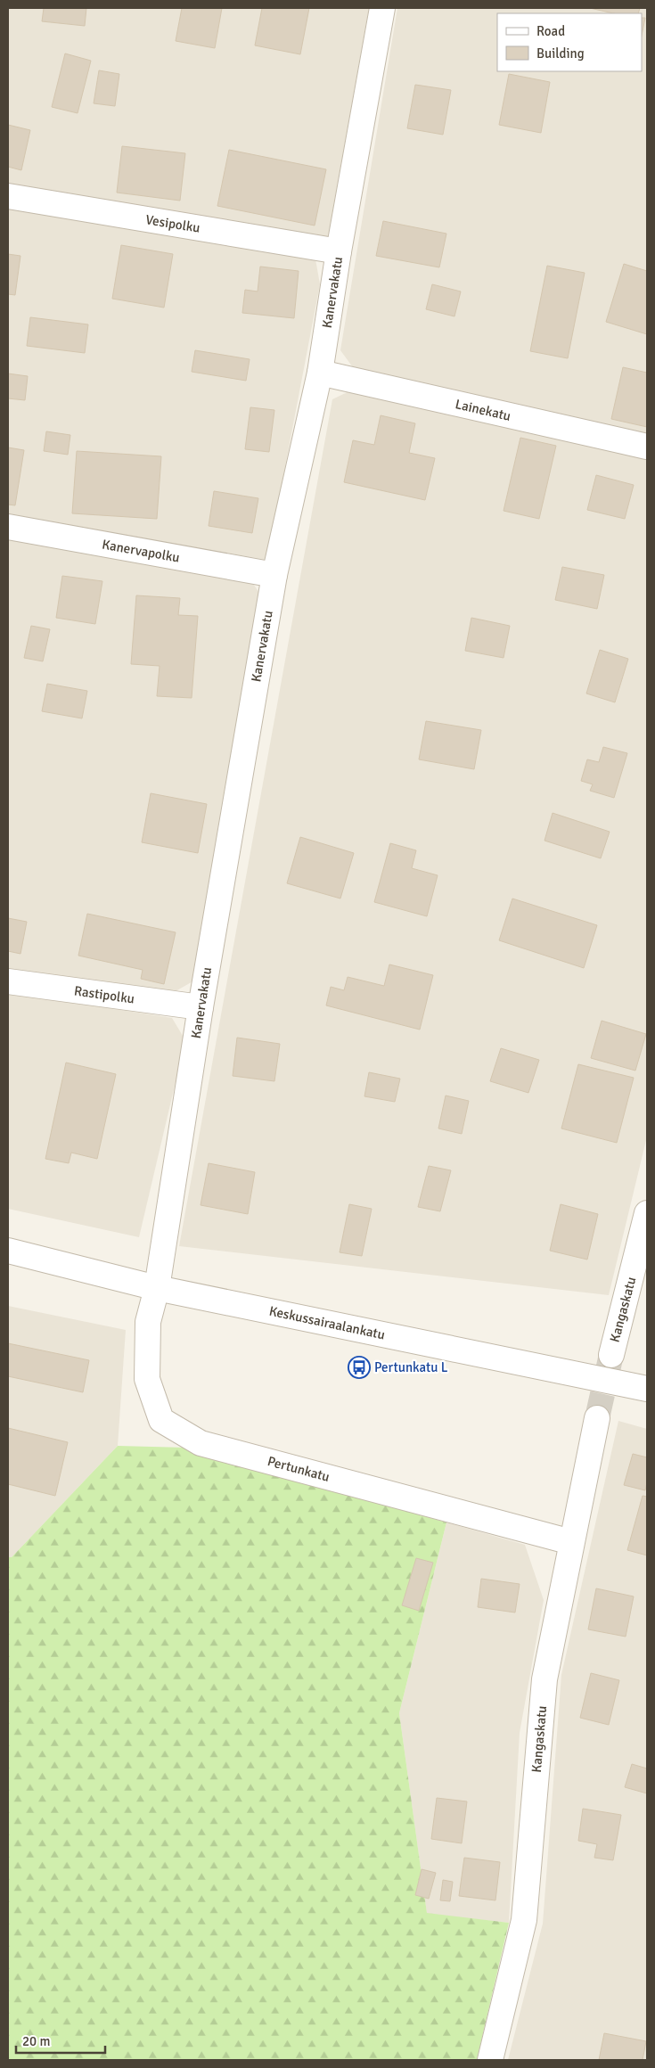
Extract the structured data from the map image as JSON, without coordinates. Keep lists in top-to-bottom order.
{
  "streets": {
    "street": [
      "Vesipolku",
      "Kanervakatu",
      "Lainekatu",
      "Kanervapolku",
      "Rastipolku",
      "Kangaskatu",
      "Keskussairaalankatu",
      "Pertunkatu"
    ]
  },
  "crossings": [
    ["Vesipolku", "Kanervakatu"],
    ["Kanervakatu", "Lainekatu"],
    ["Kanervakatu", "Kanervapolku"],
    ["Kanervakatu", "Rastipolku"],
    ["Kanervakatu", "Keskussairaalankatu"],
    ["Kanervakatu", "Pertunkatu"],
    ["Kangaskatu", "Pertunkatu"],
    ["Keskussairaalankatu", "Pertunkatu"]
  ],
  "places": {
    "bus stop": ["Pertunkatu L"]
  },
  "legend": ["Road", "Building"],
  "scale_bar": "20 m"
}
